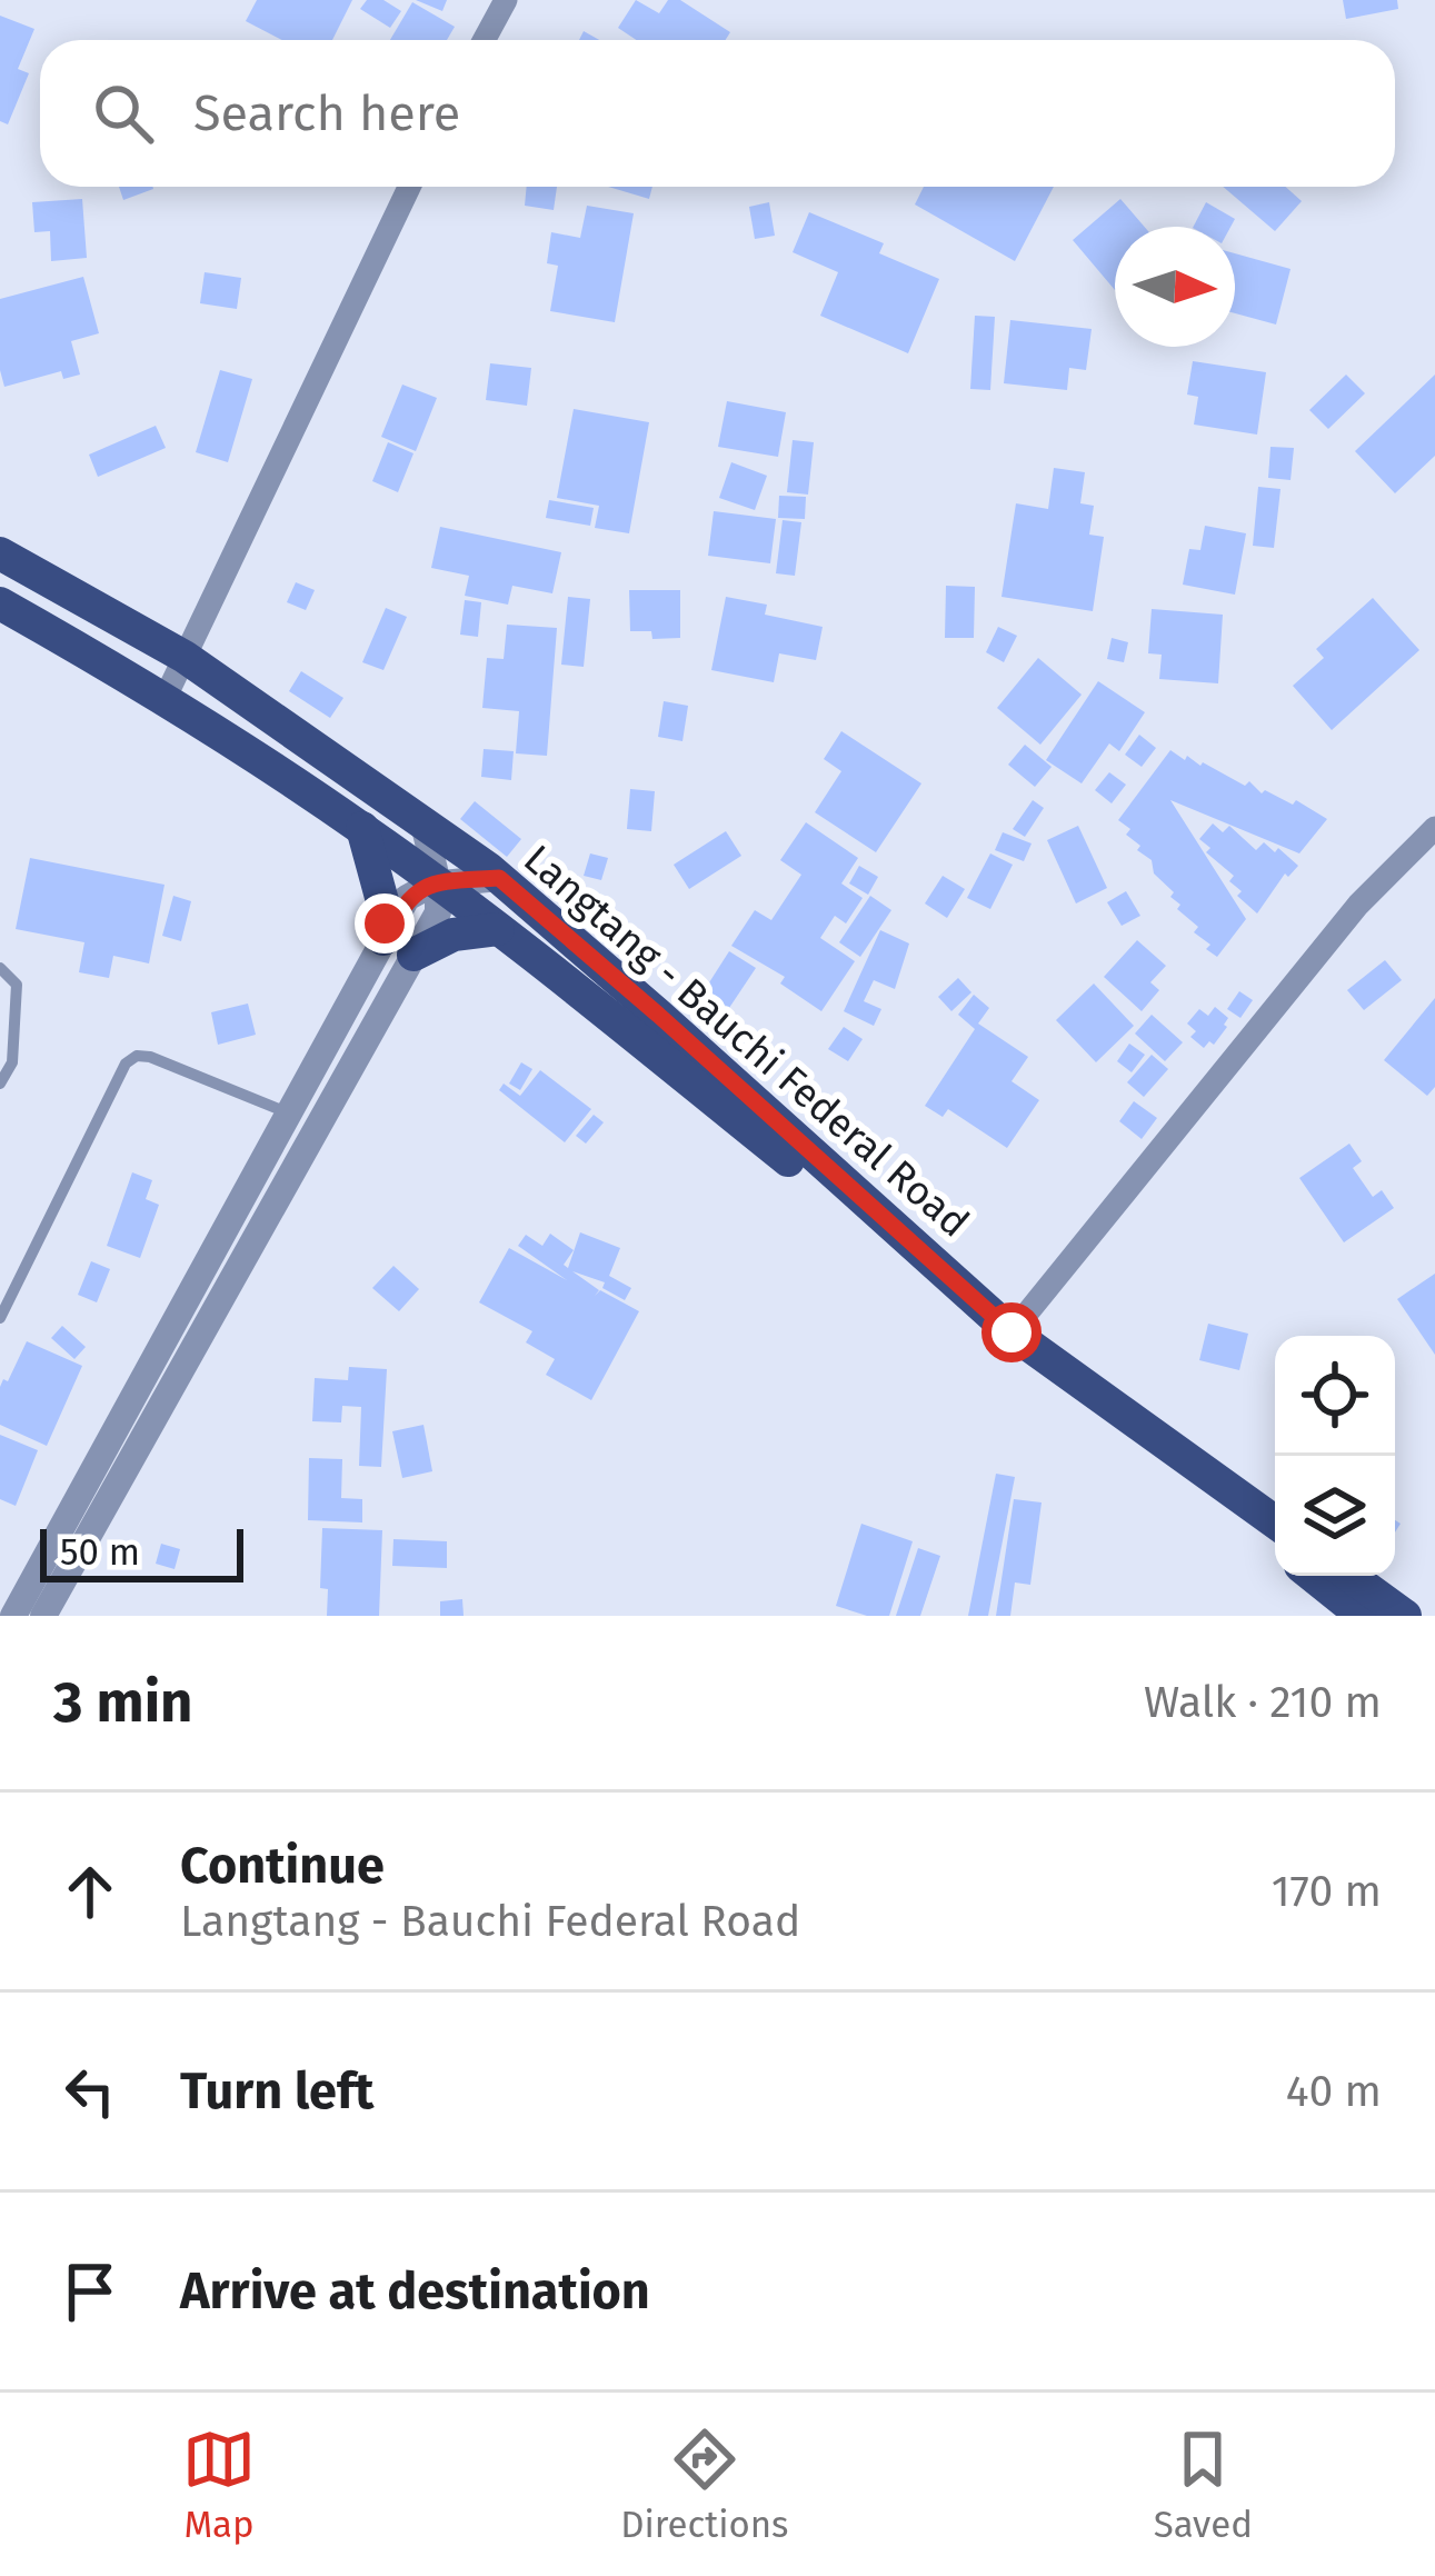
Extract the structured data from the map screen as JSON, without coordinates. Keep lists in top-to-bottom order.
{
  "streets": {
    "main road": ["Langtang - Bauchi Federal Road"]
  },
  "scale_bar": "50 m",
  "north": "right",
  "page": {
    "search": "Search here",
    "scale": "50 m",
    "heading": ["3 min", "Walk · 210 m"],
    "list": [
      ["Continue", "Langtang - Bauchi Federal Road", "170 m"],
      ["Turn left", "40 m"],
      "Arrive at destination"
    ],
    "nav": ["Map", "Directions", "Saved"]
  }
}
